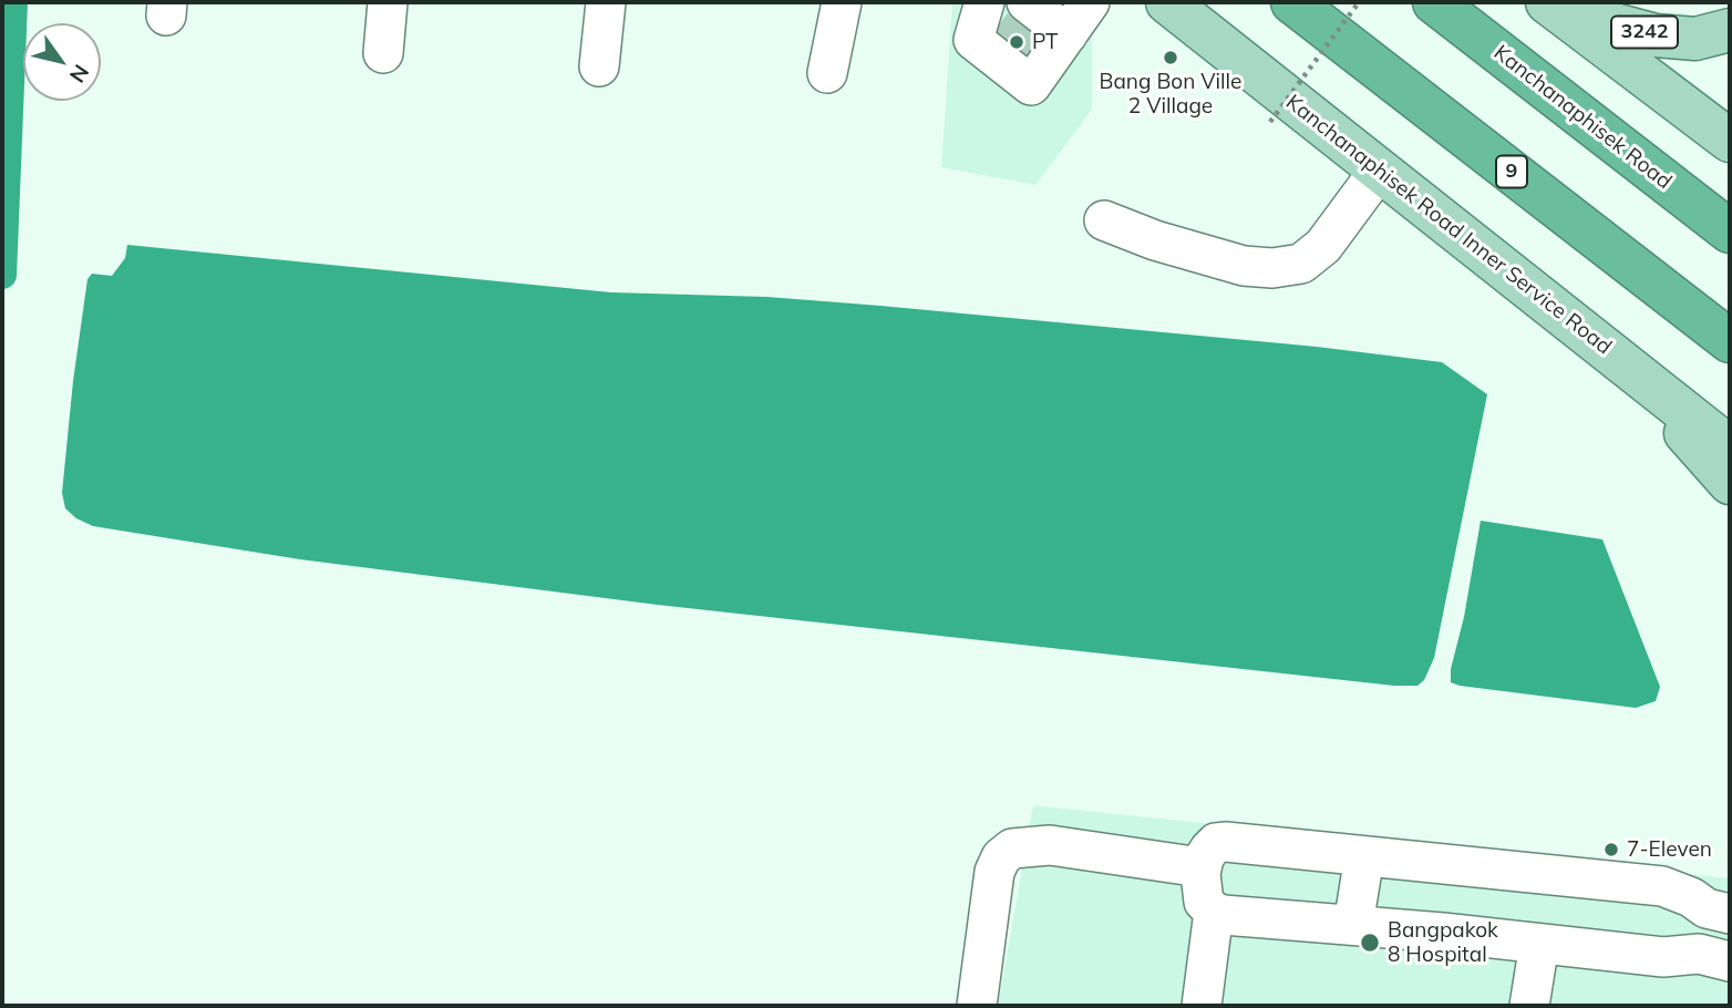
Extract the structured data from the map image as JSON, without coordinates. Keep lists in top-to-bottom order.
{
  "streets": {
    "highway": ["Kanchanaphisek Road", "9"],
    "main road": ["3242", "Kanchanaphisek Road Inner Service Road"]
  },
  "places": [
    "PT",
    "Bang Bon Ville 2 Village",
    "7-Eleven",
    "Bangpakok 8 Hospital"
  ],
  "north": "bottom right"
}
